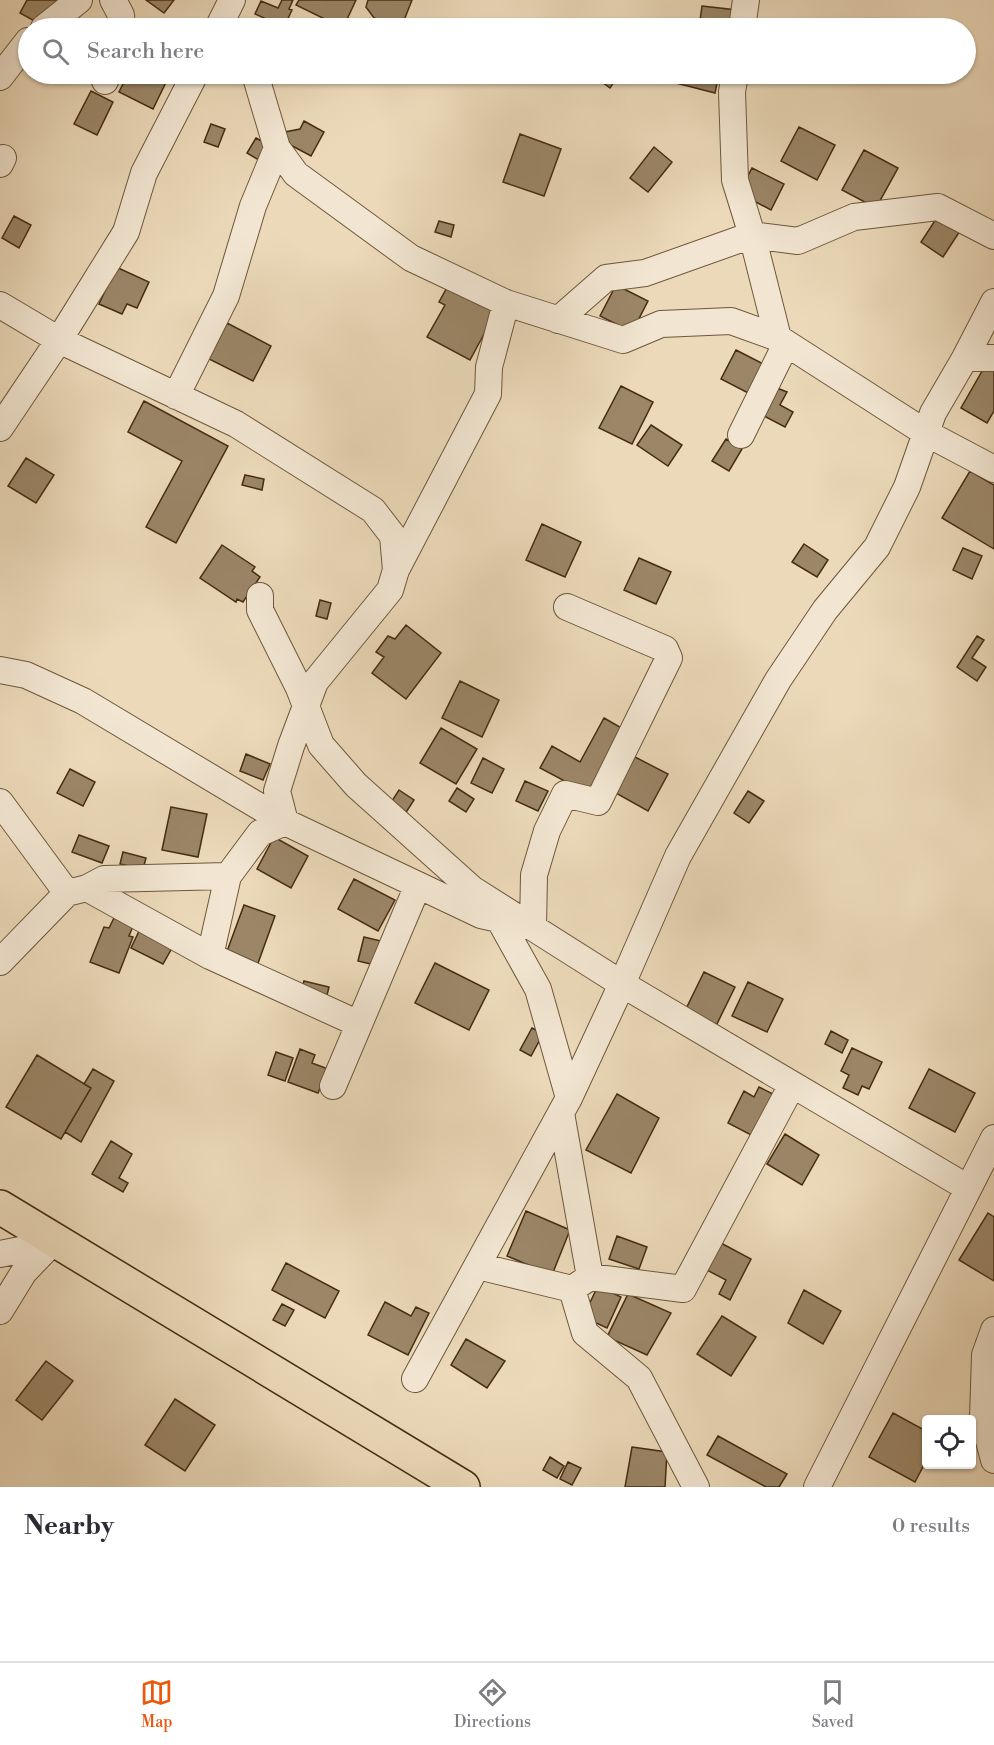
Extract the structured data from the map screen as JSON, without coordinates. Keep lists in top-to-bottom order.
{
  "page": {
    "search": "Search here",
    "heading": ["Nearby", "0 results"],
    "nav": ["Map", "Directions", "Saved"]
  }
}
